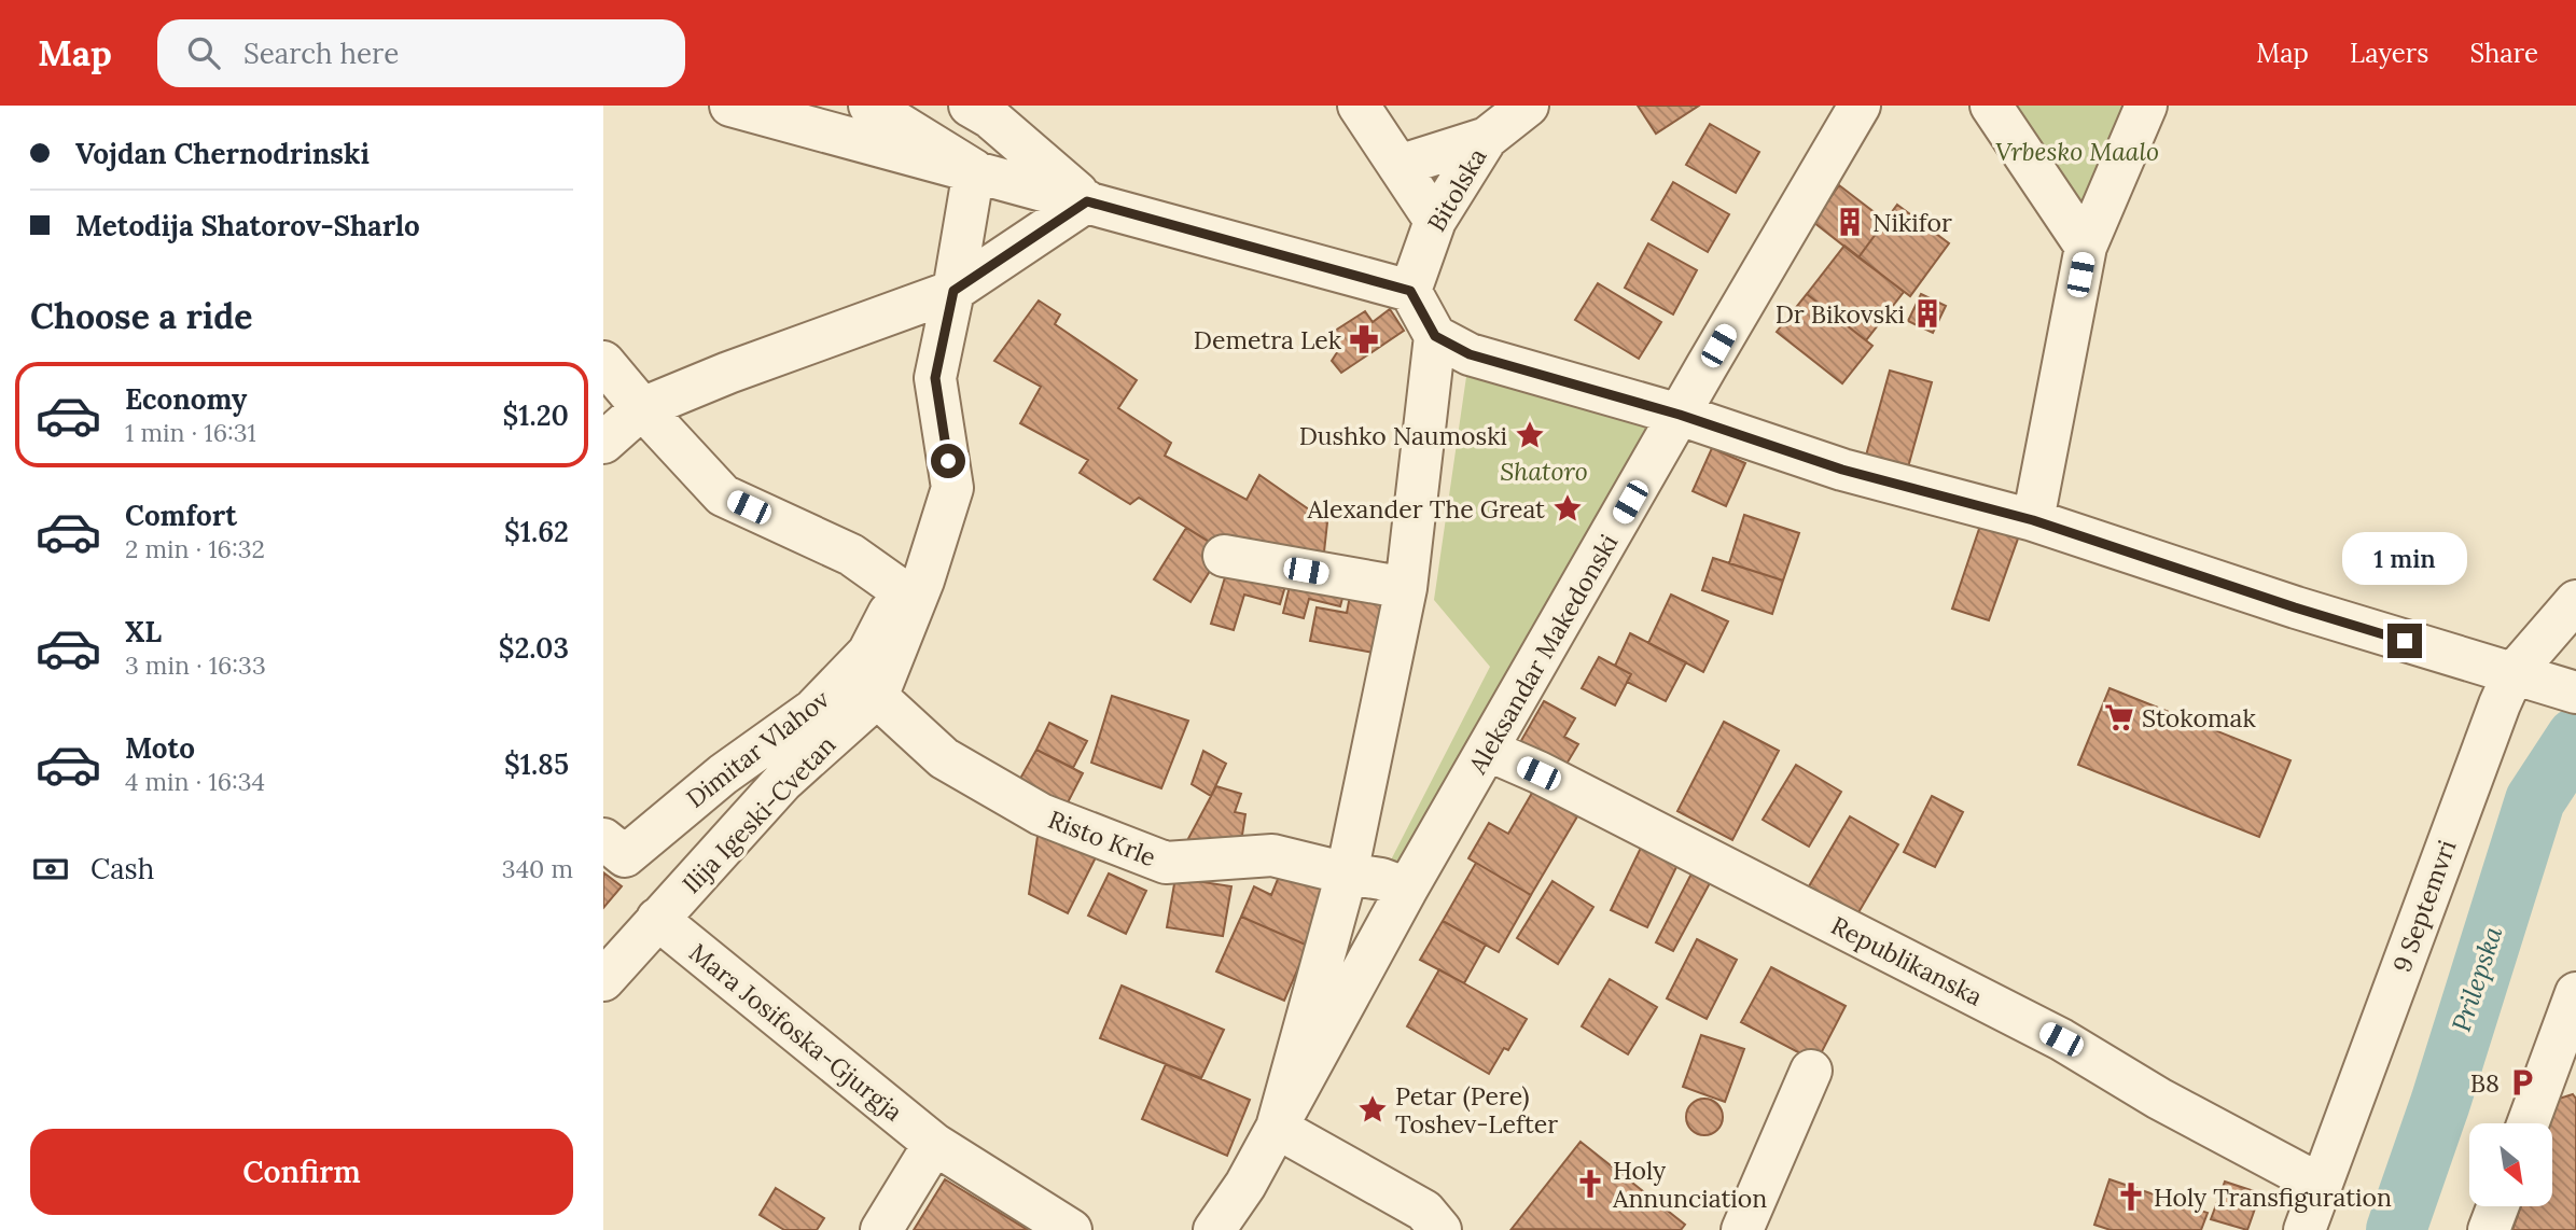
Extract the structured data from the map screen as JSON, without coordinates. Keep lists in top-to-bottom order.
{
  "streets": {
    "street": [
      "Bitolska",
      "Aleksandar Makedonski",
      "Dimitar Vlahov",
      "Ilija Igeski-Cvetan",
      "Risto Krle",
      "9 Septemvri",
      "Republikanska",
      "Mara Josifoska-Gjurgja"
    ]
  },
  "crossings": [
    ["Aleksandar Makedonski", "Risto Krle"],
    ["Aleksandar Makedonski", "Republikanska"],
    ["Dimitar Vlahov", "Ilija Igeski-Cvetan"],
    ["Ilija Igeski-Cvetan", "Risto Krle"],
    ["Ilija Igeski-Cvetan", "Mara Josifoska-Gjurgja"],
    ["9 Septemvri", "Republikanska"]
  ],
  "water": ["Prilepska"],
  "parks": ["Vrbesko Maalo", "Shatoro"],
  "places": {
    "building": ["Nikifor", "Dr Bikovski"],
    "pharmacy": ["Demetra Lek"],
    "place": ["Dushko Naumoski", "Alexander The Great", "Petar (Pere) Toshev-Lefter"],
    "supermarket": ["Stokomak"],
    "parking": ["B8"],
    "church": ["Holy Annunciation", "Holy Transfiguration"]
  },
  "north": "bottom right",
  "page": {
    "header": "Map",
    "search": "Search here",
    "nav": ["Map", "Layers", "Share"],
    "banner": ["Vojdan Chernodrinski", "Metodija Shatorov-Sharlo"],
    "heading": "Choose a ride",
    "list": [
      {
        "name": "Economy",
        "note": "1 min · 16:31",
        "value": "$1.20"
      },
      {
        "name": "Comfort",
        "note": "2 min · 16:32",
        "value": "$1.62"
      },
      {
        "name": "XL",
        "note": "3 min · 16:33",
        "value": "$2.03"
      },
      {
        "name": "Moto",
        "note": "4 min · 16:34",
        "value": "$1.85"
      }
    ],
    "bubble": "1 min",
    "pay": ["Cash", "340 m"],
    "buttons": "Confirm"
  }
}
